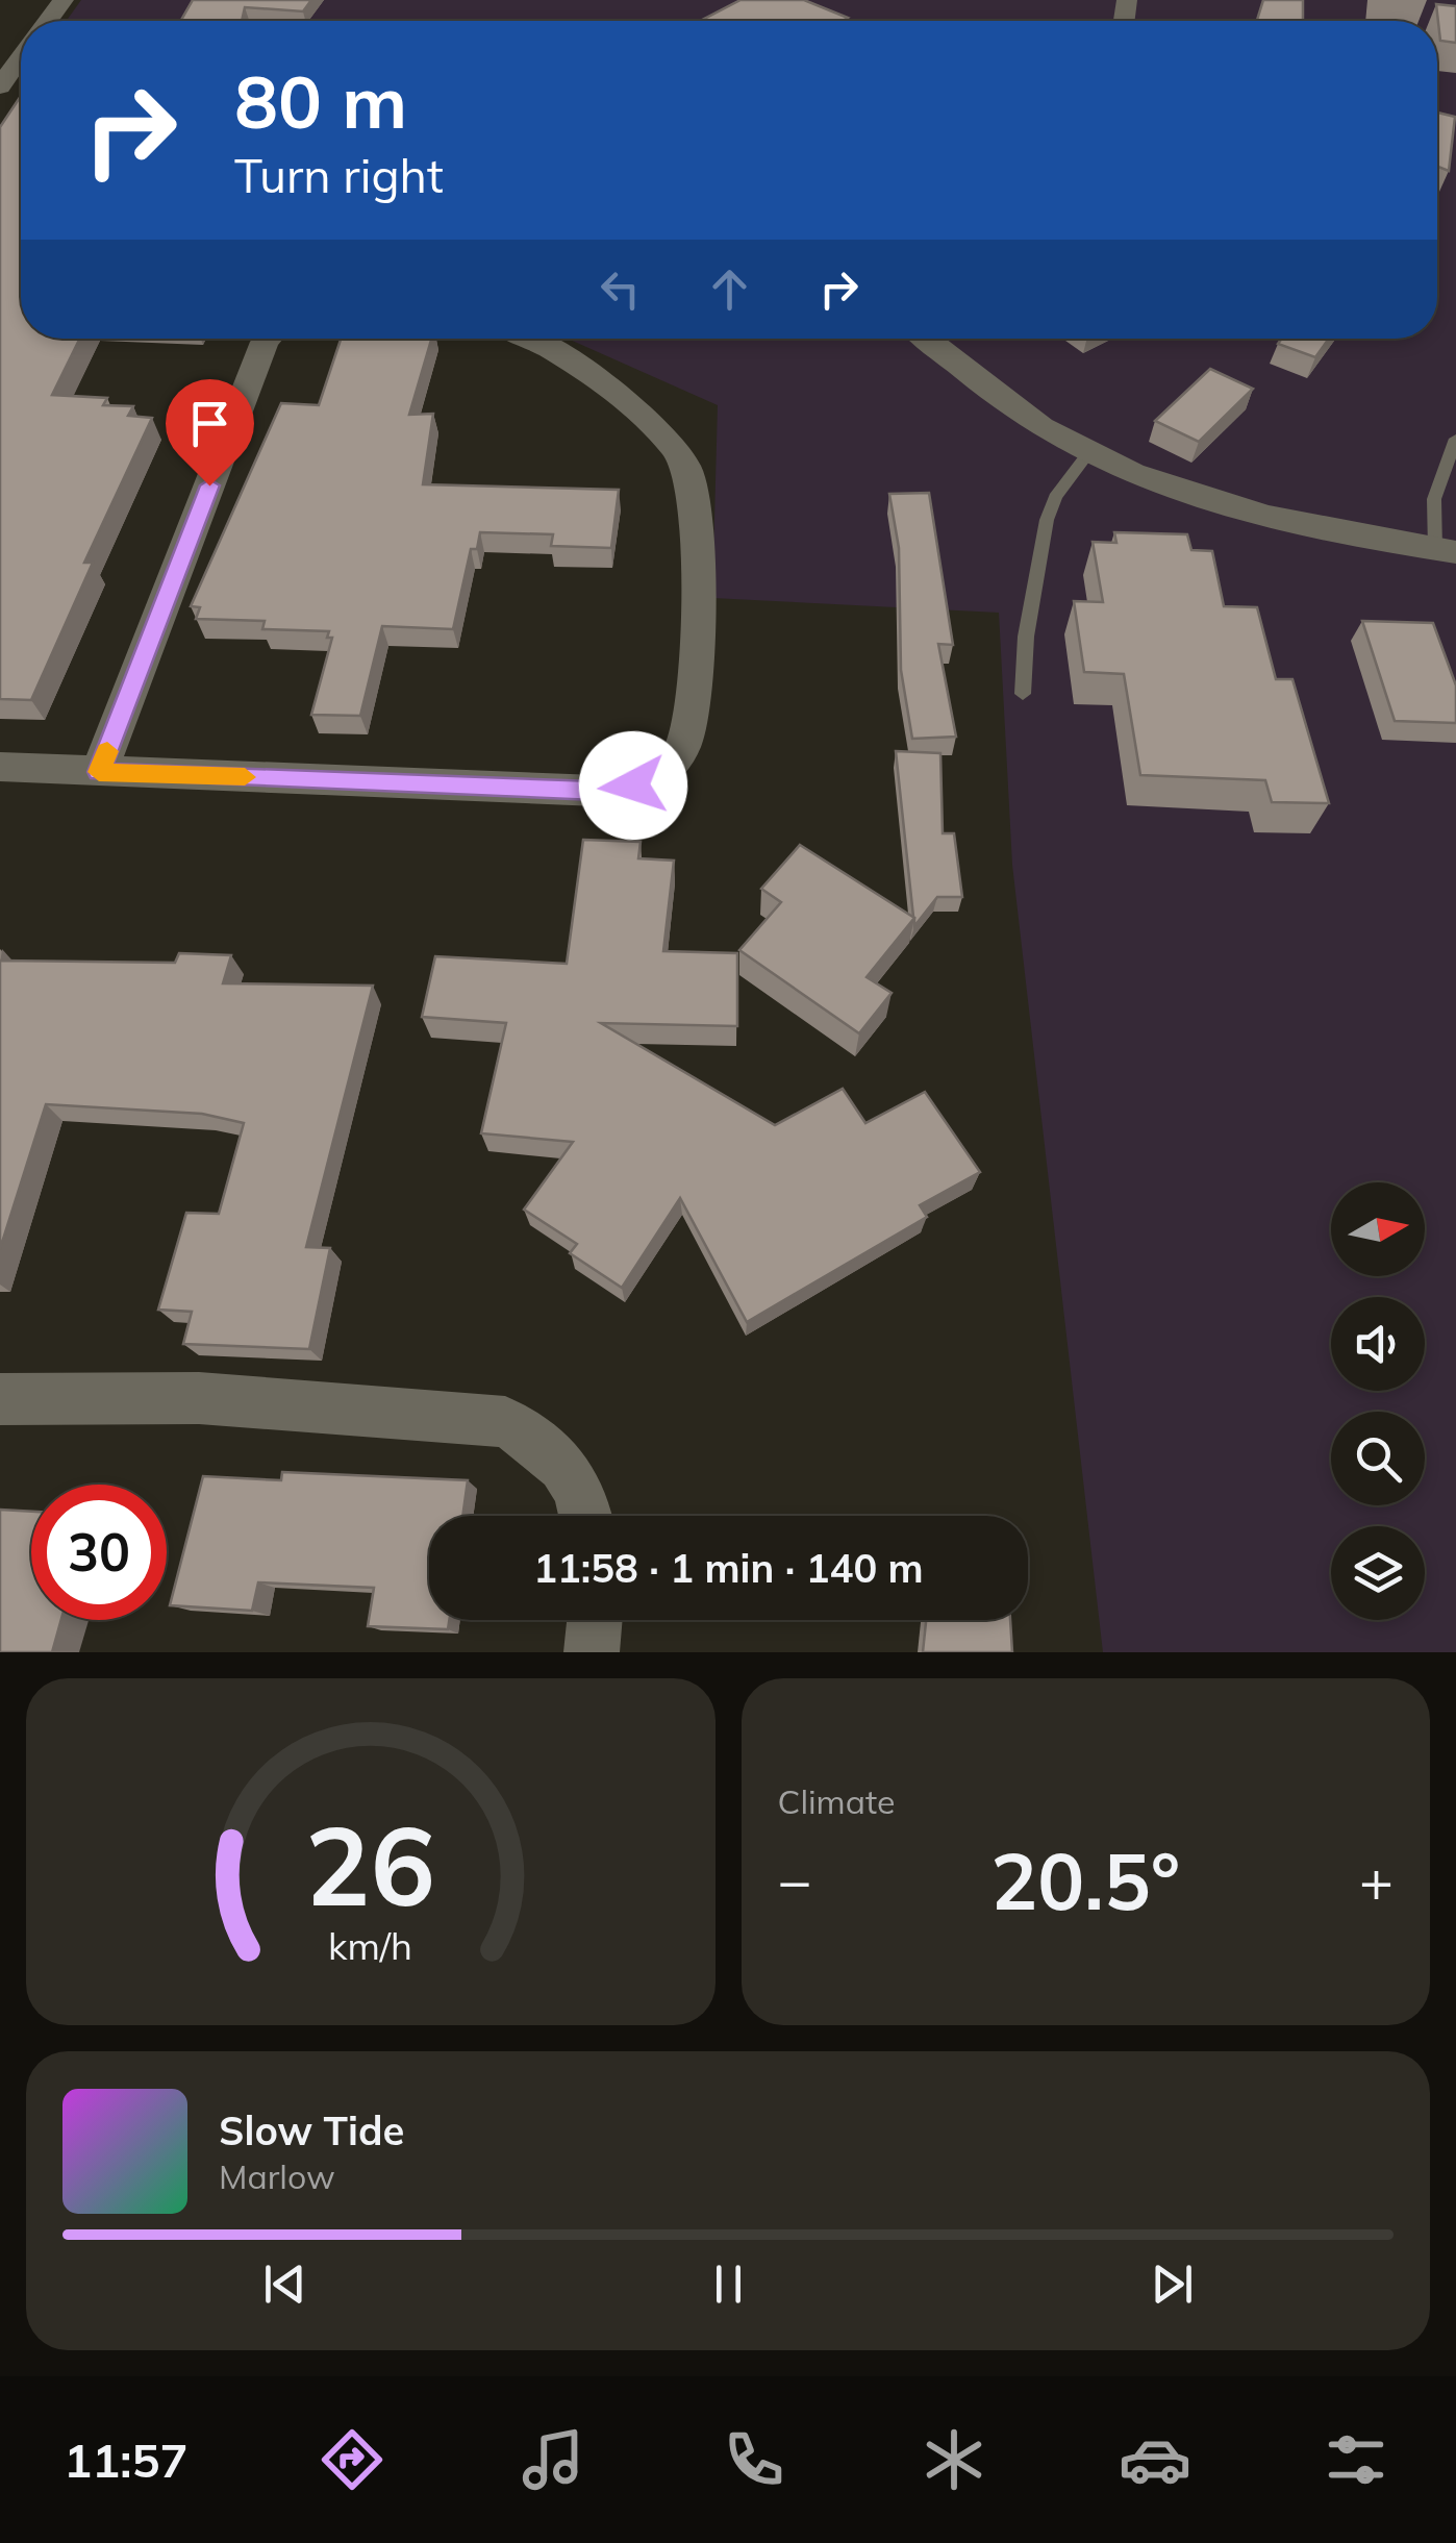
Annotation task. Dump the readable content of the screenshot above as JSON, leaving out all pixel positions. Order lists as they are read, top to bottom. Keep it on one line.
{"north":"right","page":{"turn":["80 m","Turn right"],"limit":"30","trip":"11:58 · 1 min · 140 m","tile":"Climate","heat":["−","20.5°","+"],"song":["Slow Tide","Marlow"],"tabs":"11:57","gauge":["26","km/h"]}}
